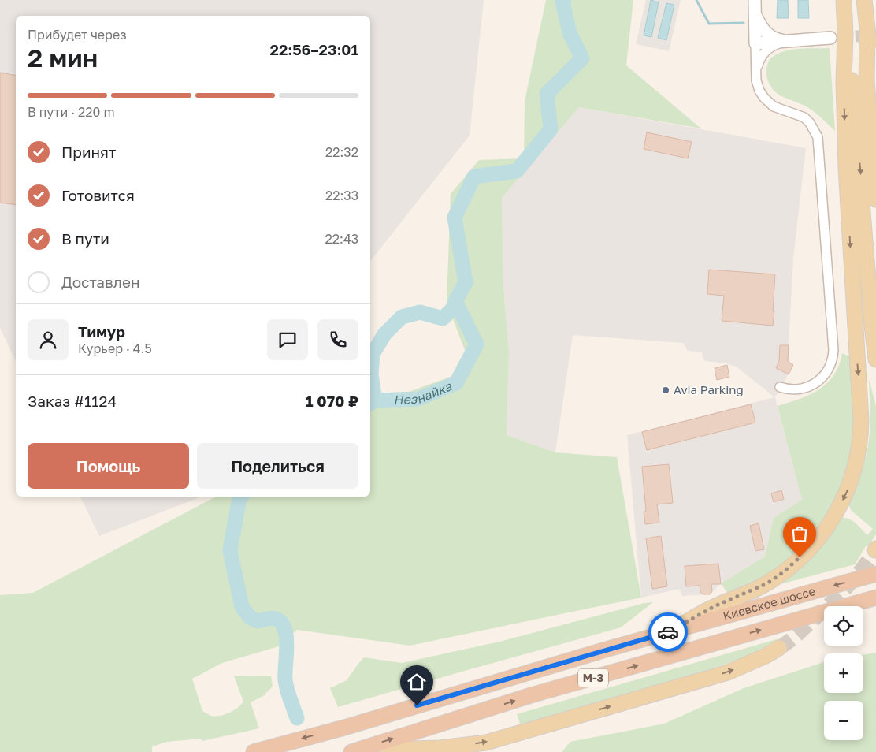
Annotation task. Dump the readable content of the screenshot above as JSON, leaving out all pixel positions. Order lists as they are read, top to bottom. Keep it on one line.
{"streets":{"highway":["Киевское шоссе","М-3"]},"water":["Незнайка"],"places":["Avia Parking"],"page":{"heading":["2 мин","Прибудет через","22:56–23:01"],"panel":["Тимур","Курьер · 4.5","Заказ #1124","1 070 ₽"],"bar":"В пути · 220 m","list":[["Принят","22:32"],["Готовится","22:33"],["В пути","22:43"],"Доставлен"],"buttons":["Помощь","Поделиться"],"map_buttons":["+","−"]}}
